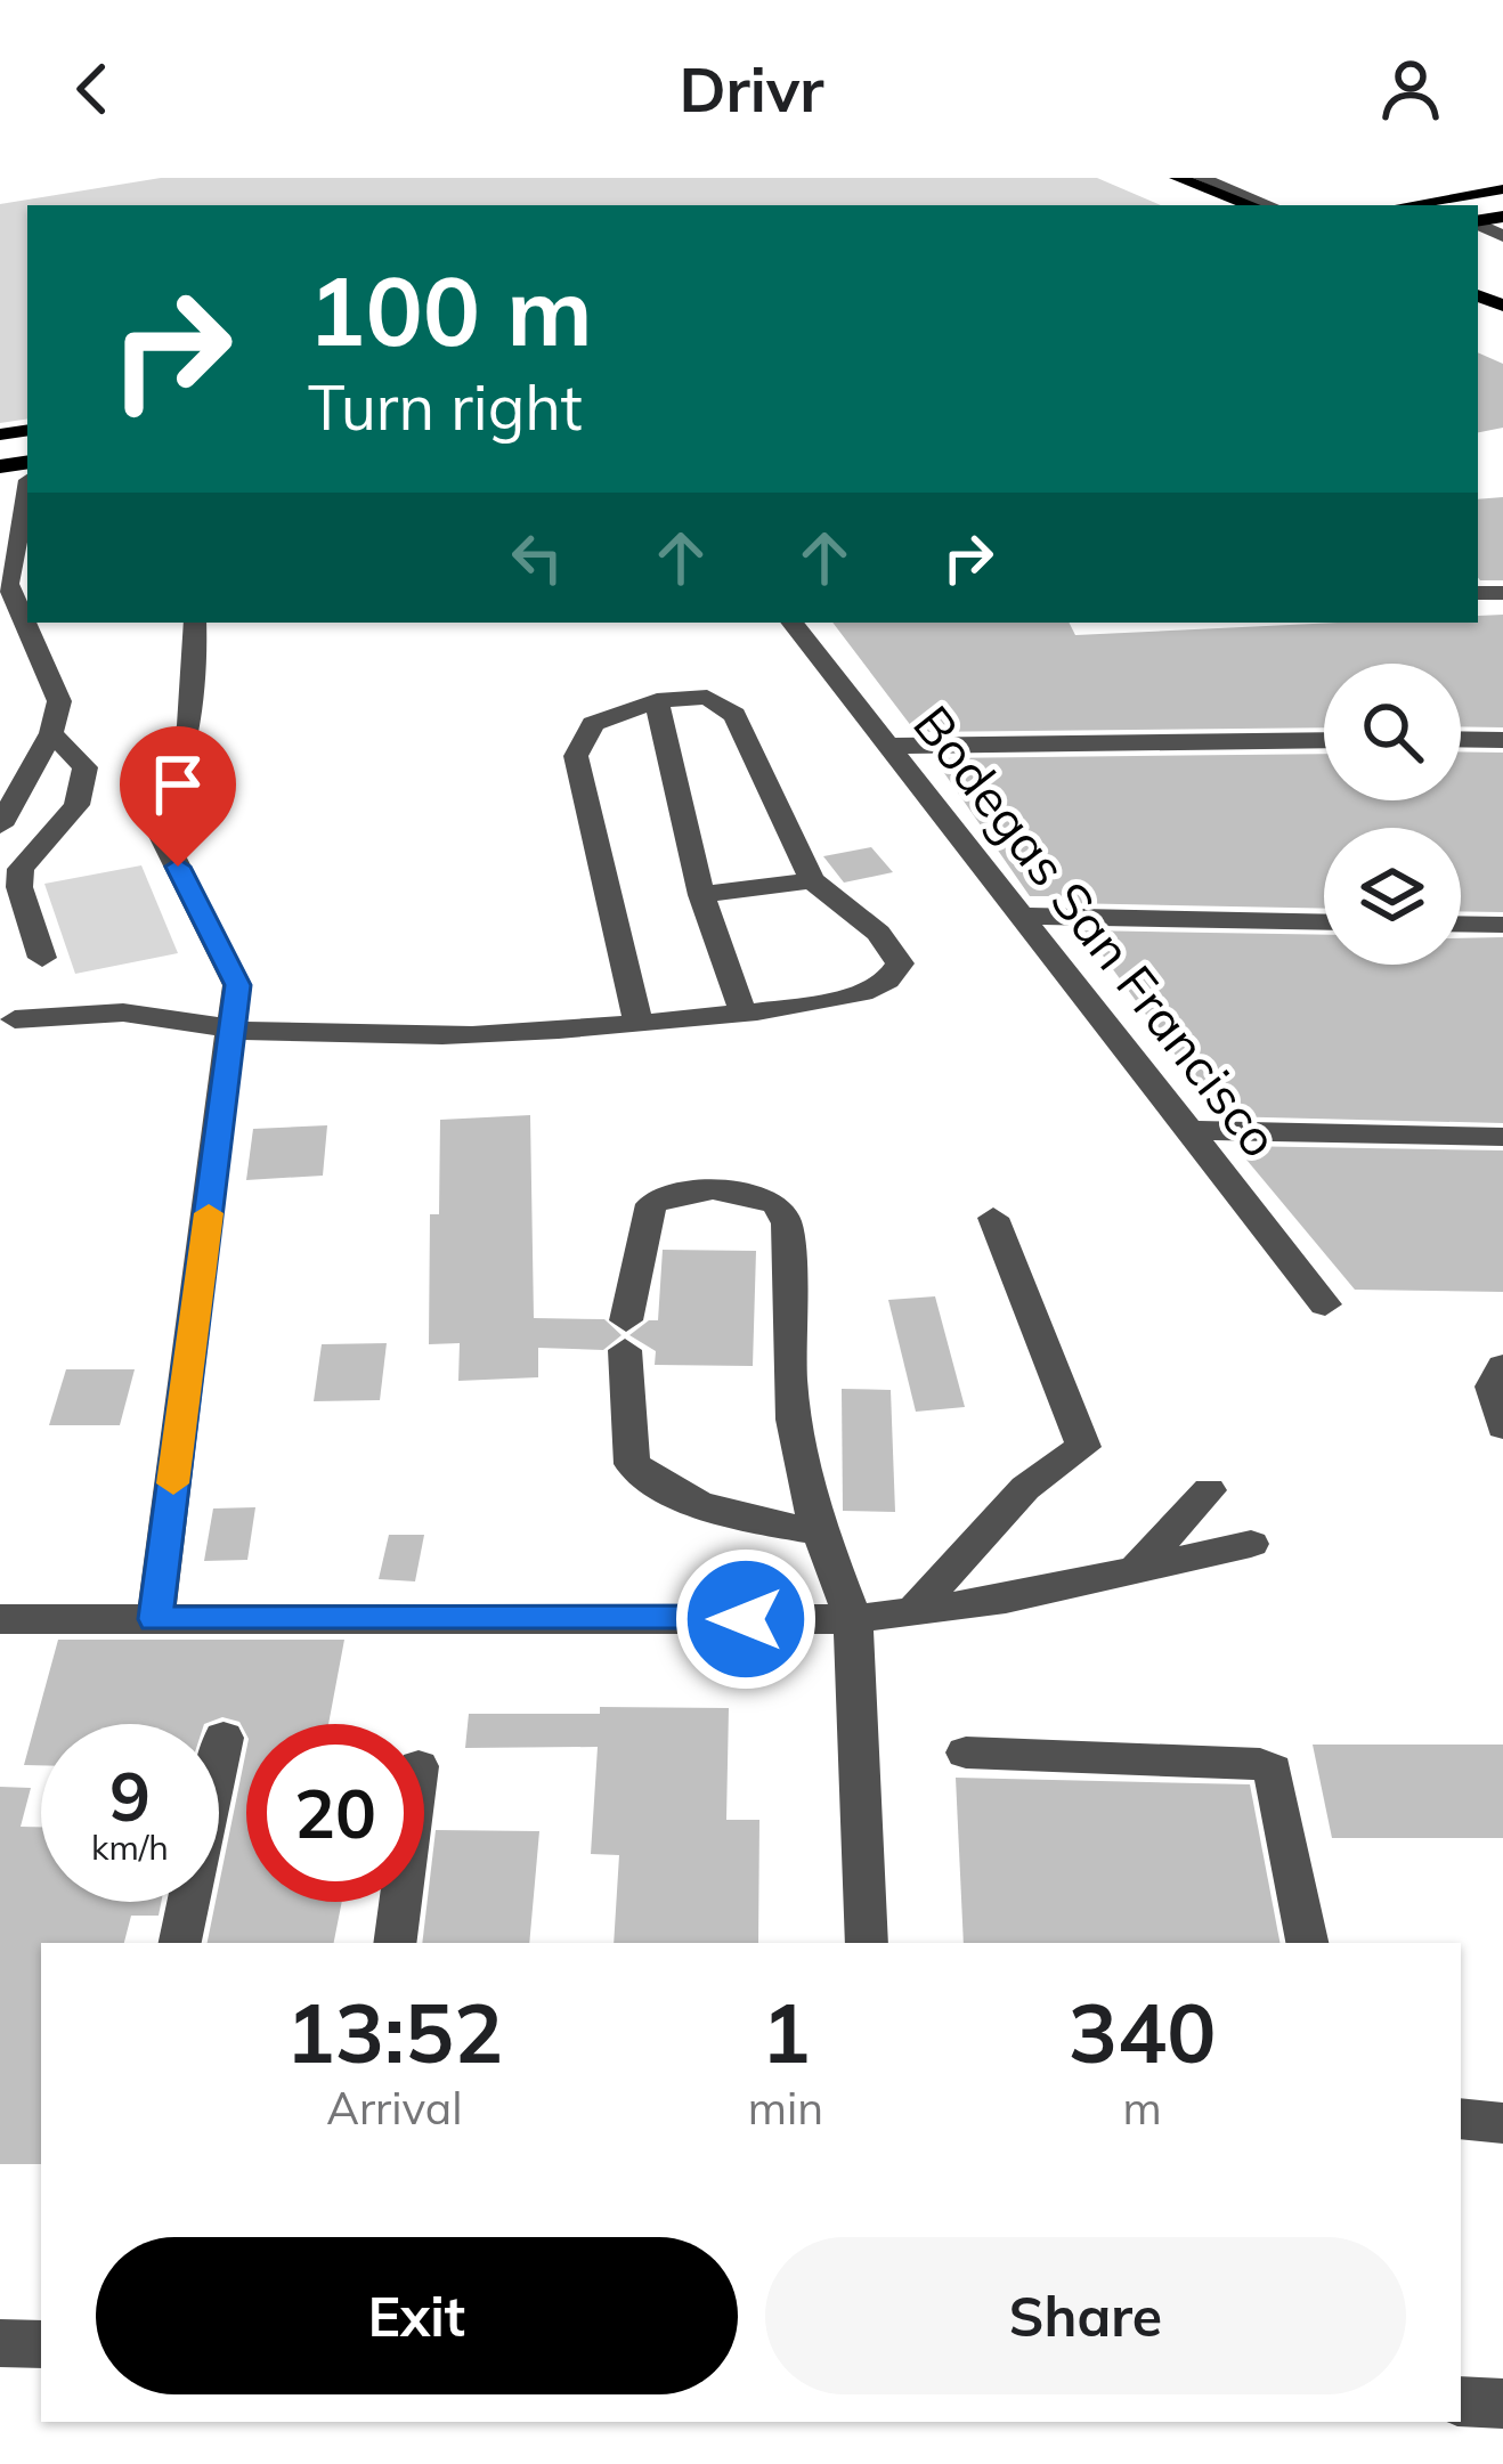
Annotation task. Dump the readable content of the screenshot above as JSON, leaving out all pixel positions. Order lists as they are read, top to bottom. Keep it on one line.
{"streets":{"street":["Bodegas San Francisco"]},"page":{"header":"Drivr","turn":["100 m","Turn right"],"speed":"9 km/h","limit":"20","eta":["13:52","Arrival","1","min","340","m"],"buttons":["Exit","Share"]}}
